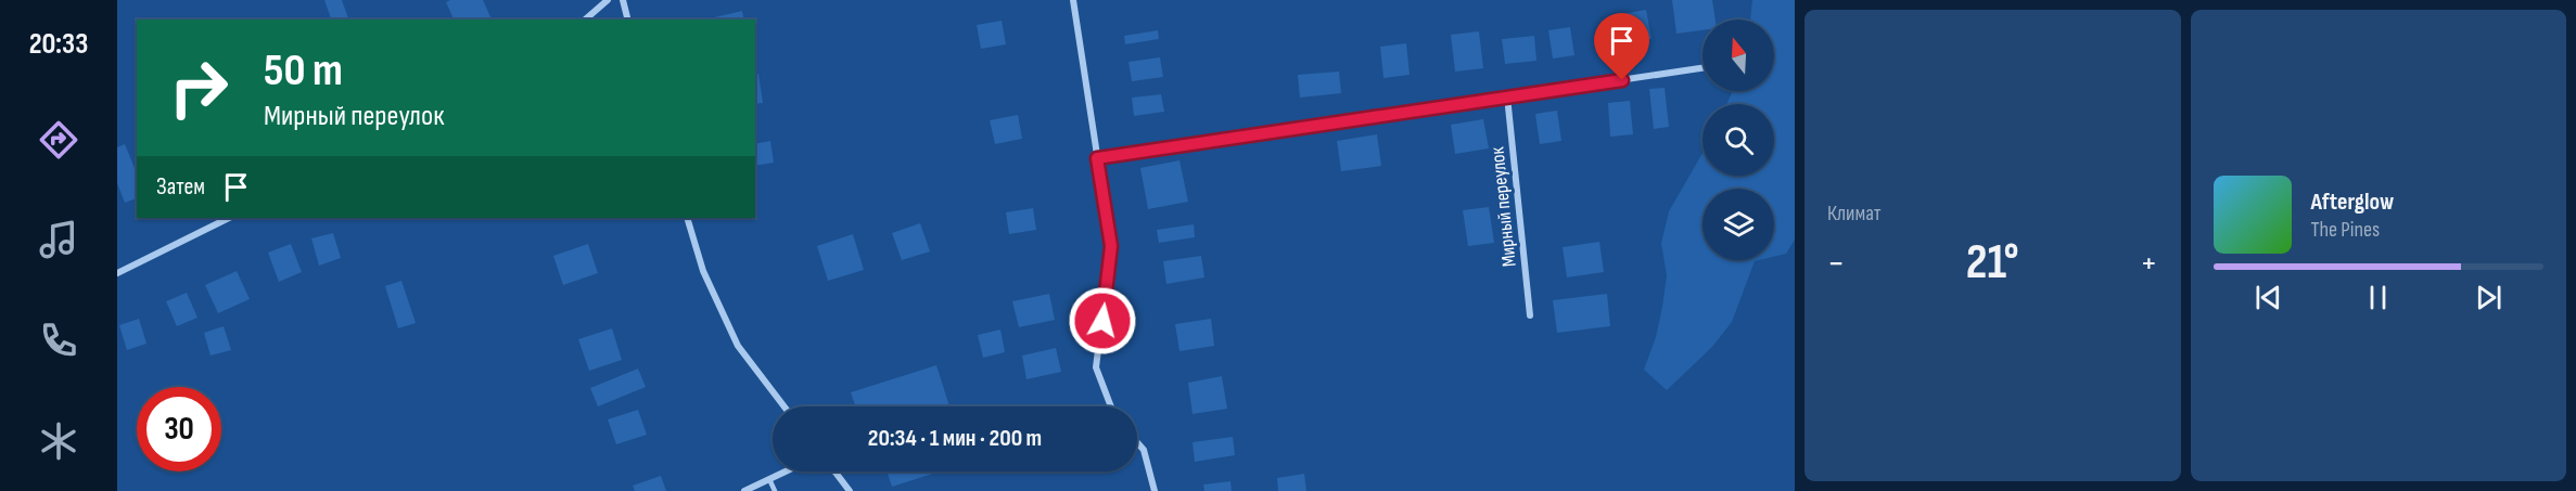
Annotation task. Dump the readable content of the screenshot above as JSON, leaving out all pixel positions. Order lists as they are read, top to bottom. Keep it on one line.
{"streets":{"street":["Мирный переулок"]},"north":"top","page":{"tabs":"20:33","tile":"Климат","turn":["50 m","Мирный переулок"],"then":"Затем","song":["Afterglow","The Pines"],"heat":["−","21°","+"],"limit":"30","trip":"20:34 · 1 мин · 200 m"}}
